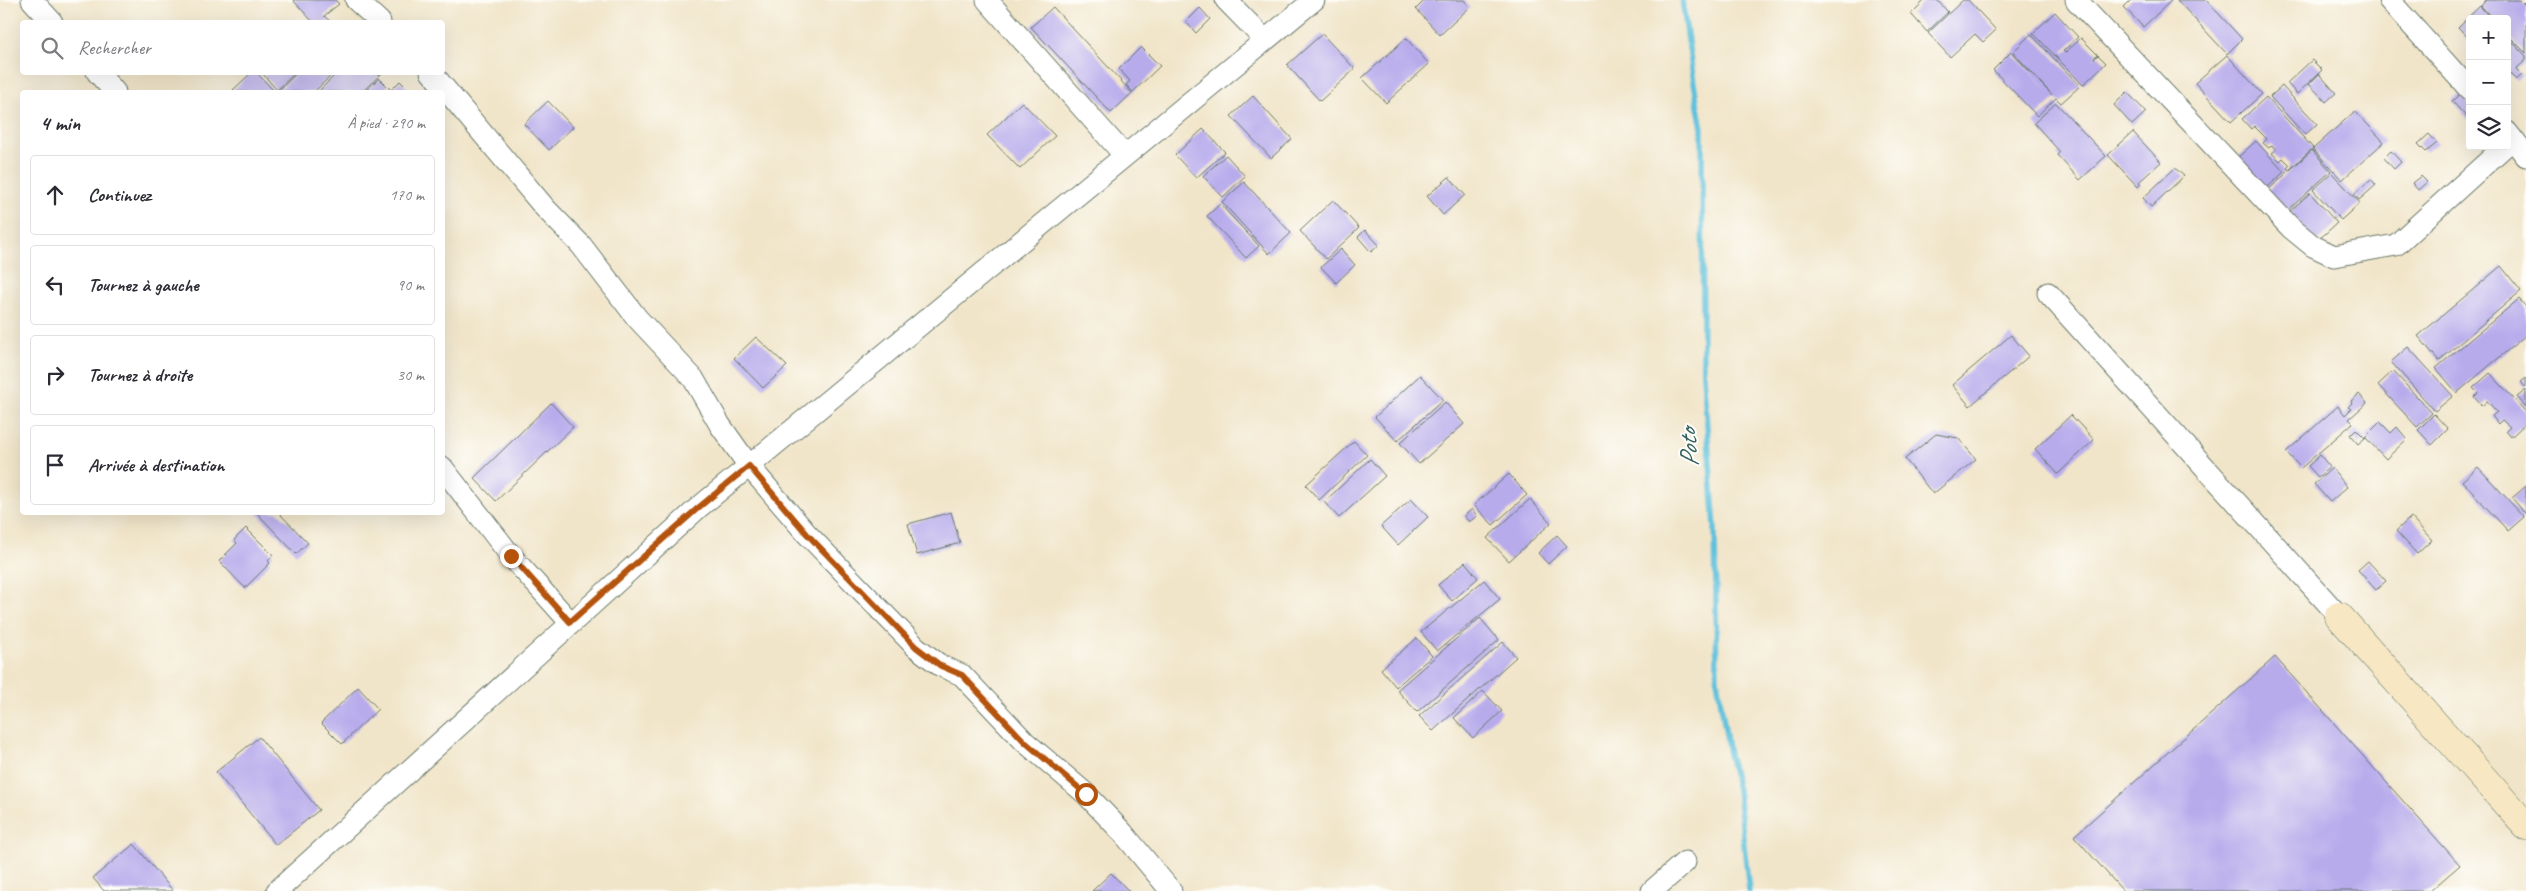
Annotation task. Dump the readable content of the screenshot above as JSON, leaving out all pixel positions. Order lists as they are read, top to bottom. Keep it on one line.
{"water":["Poto"],"page":{"map_buttons":["+","−"],"search":"Rechercher","heading":["4 min","À pied · 290 m"],"list":[["Continuez","170 m"],["Tournez à gauche","90 m"],["Tournez à droite","30 m"],"Arrivée à destination"]}}
